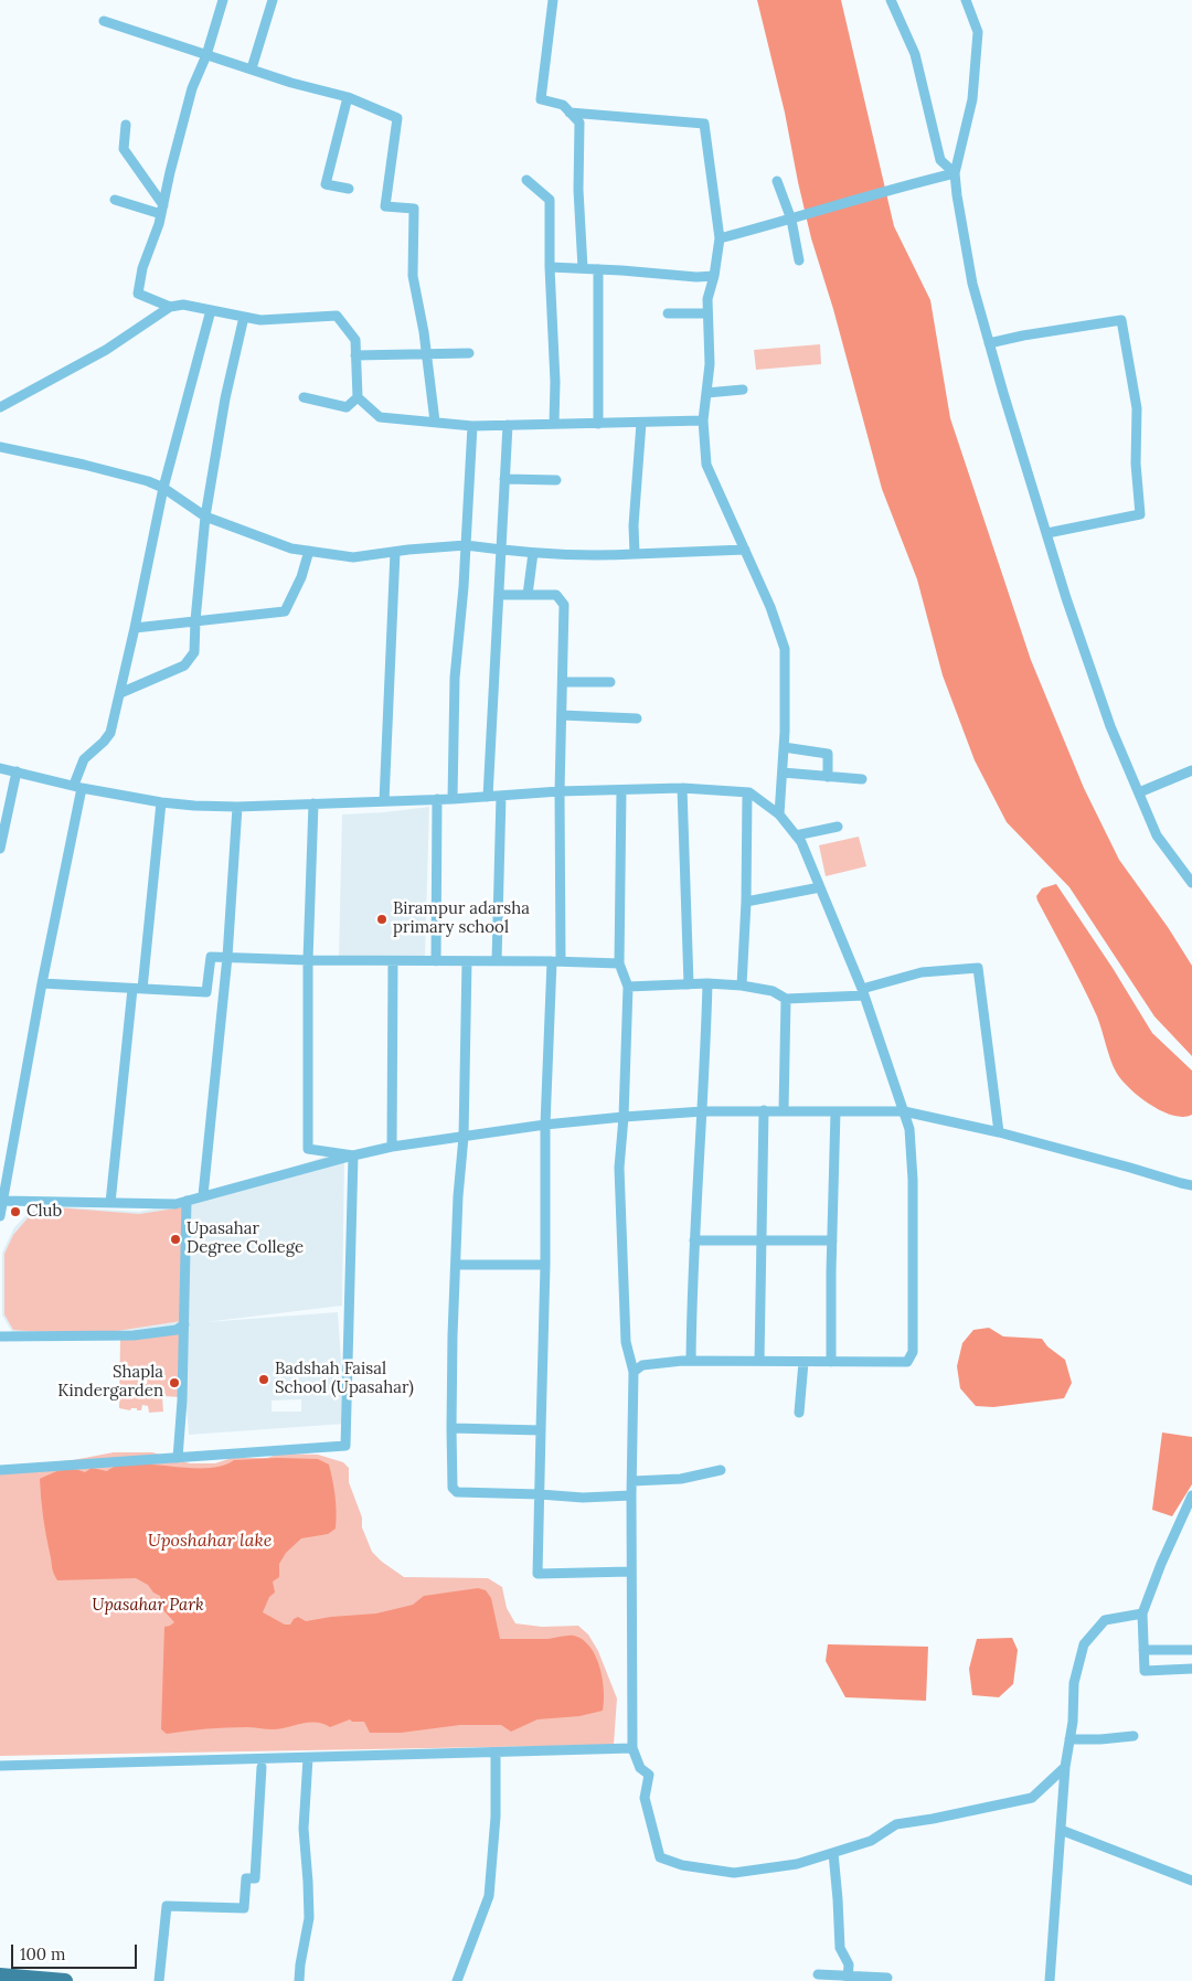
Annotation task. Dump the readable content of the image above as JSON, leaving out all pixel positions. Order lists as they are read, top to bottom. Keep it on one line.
{"water":["Uposhahar lake"],"parks":["Upasahar Park"],"places":["Birampur adarsha primary school","Club","Upasahar Degree College","Badshah Faisal School (Upasahar)","Shapla Kindergarden"],"scale_bar":"100 m"}
